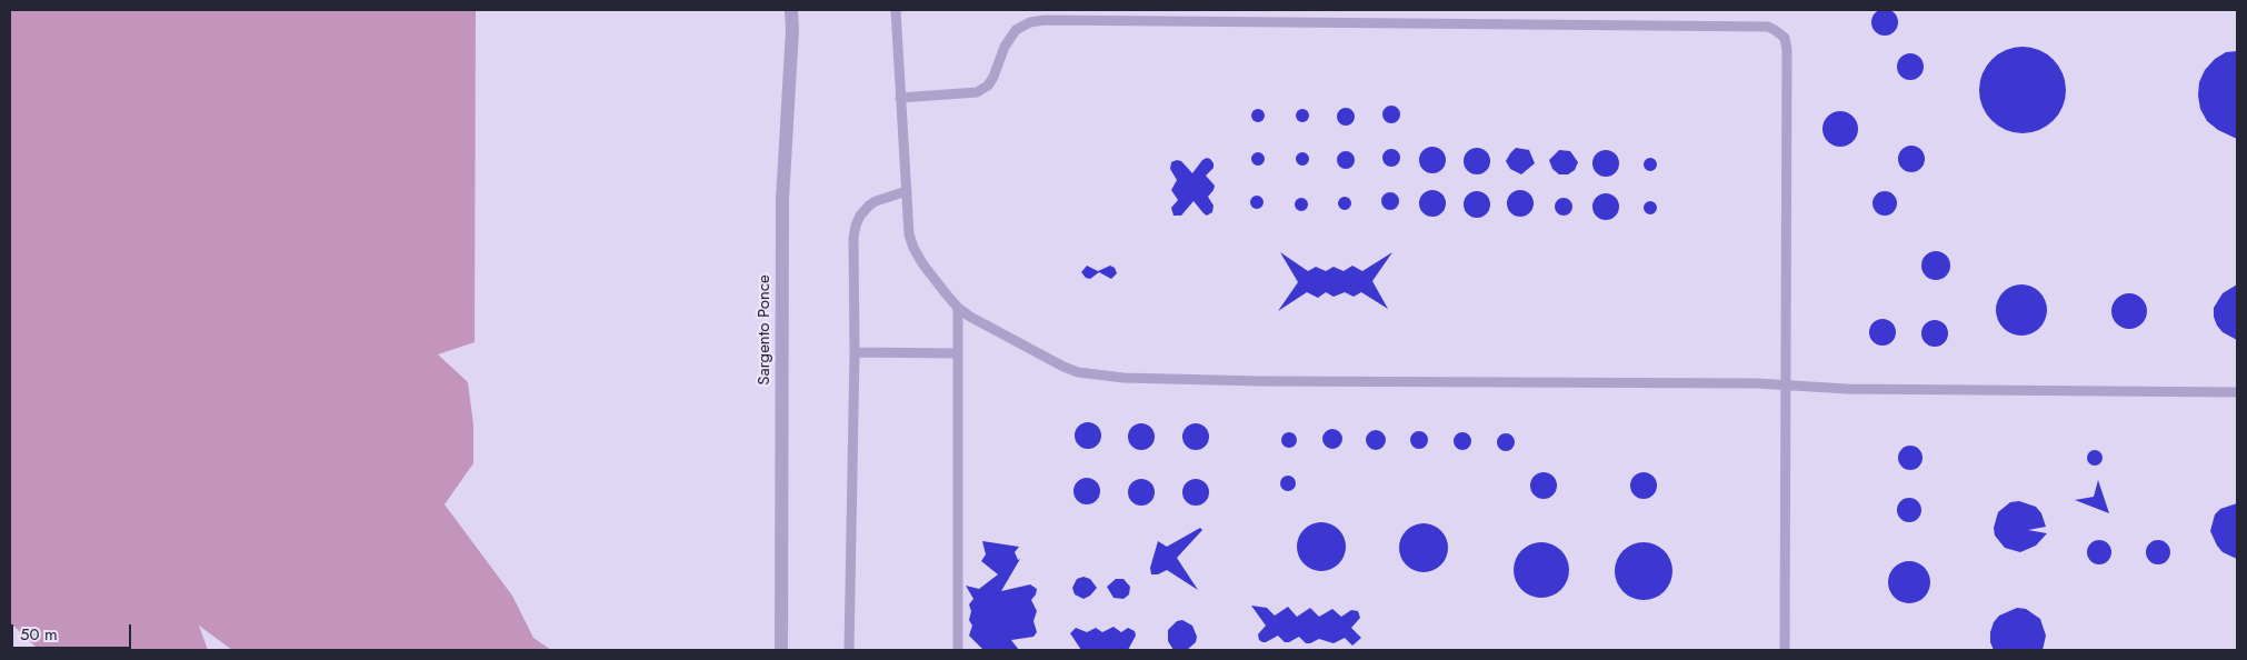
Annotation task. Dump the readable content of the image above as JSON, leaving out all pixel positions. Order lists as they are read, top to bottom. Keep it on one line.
{"streets":{"street":["Sargento Ponce"]},"scale_bar":"50 m"}
